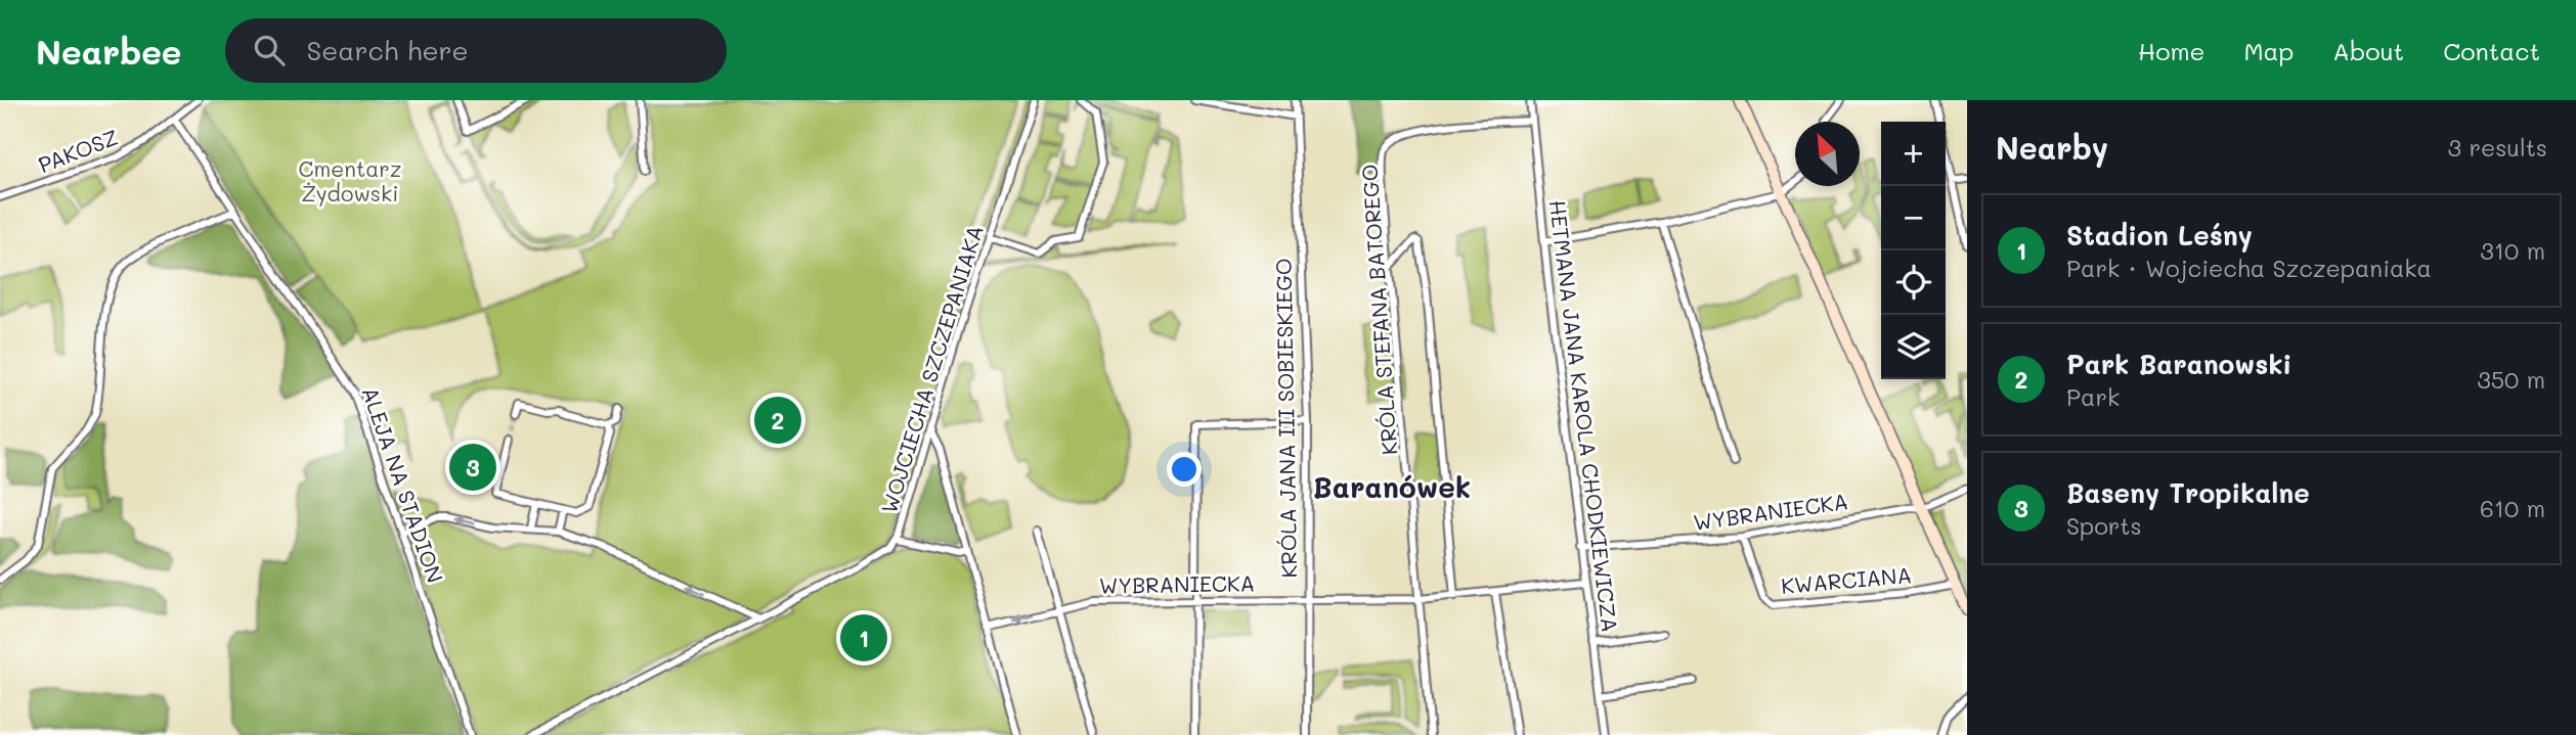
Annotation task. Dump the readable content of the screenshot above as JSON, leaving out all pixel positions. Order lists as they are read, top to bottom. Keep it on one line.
{"streets":{"street":["PAKOSZ","KRÓLA STEFANA BATOREGO","WOJCIECHA SZCZEPANIAKA","HETMANA JANA KAROLA CHODKIEWICZA","KRÓLA JANA III SOBIESKIEGO","ALEJA NA STADION","WYBRANIECKA","KWARCIANA"]},"crossings":[["PAKOSZ","ALEJA NA STADION"],["KRÓLA STEFANA BATOREGO","HETMANA JANA KAROLA CHODKIEWICZA"],["KRÓLA STEFANA BATOREGO","WYBRANIECKA"],["HETMANA JANA KAROLA CHODKIEWICZA","WYBRANIECKA"],["KRÓLA JANA III SOBIESKIEGO","WYBRANIECKA"],["WYBRANIECKA","KWARCIANA"]],"districts":["Baranówek"],"parks":["Cmentarz Żydowski"],"north":"top left","page":{"header":"Nearbee","search":"Search here","nav":["Home","Map","About","Contact"],"heading":["Nearby","3 results"],"map_buttons":["+","−"],"list":[{"mark":"1","name":"Stadion Leśny","note":"Park · Wojciecha Szczepaniaka","value":"310 m"},{"mark":"2","name":"Park Baranowski","note":"Park","value":"350 m"},{"mark":"3","name":"Baseny Tropikalne","note":"Sports","value":"610 m"}],"pins":["2","3","1"]}}
